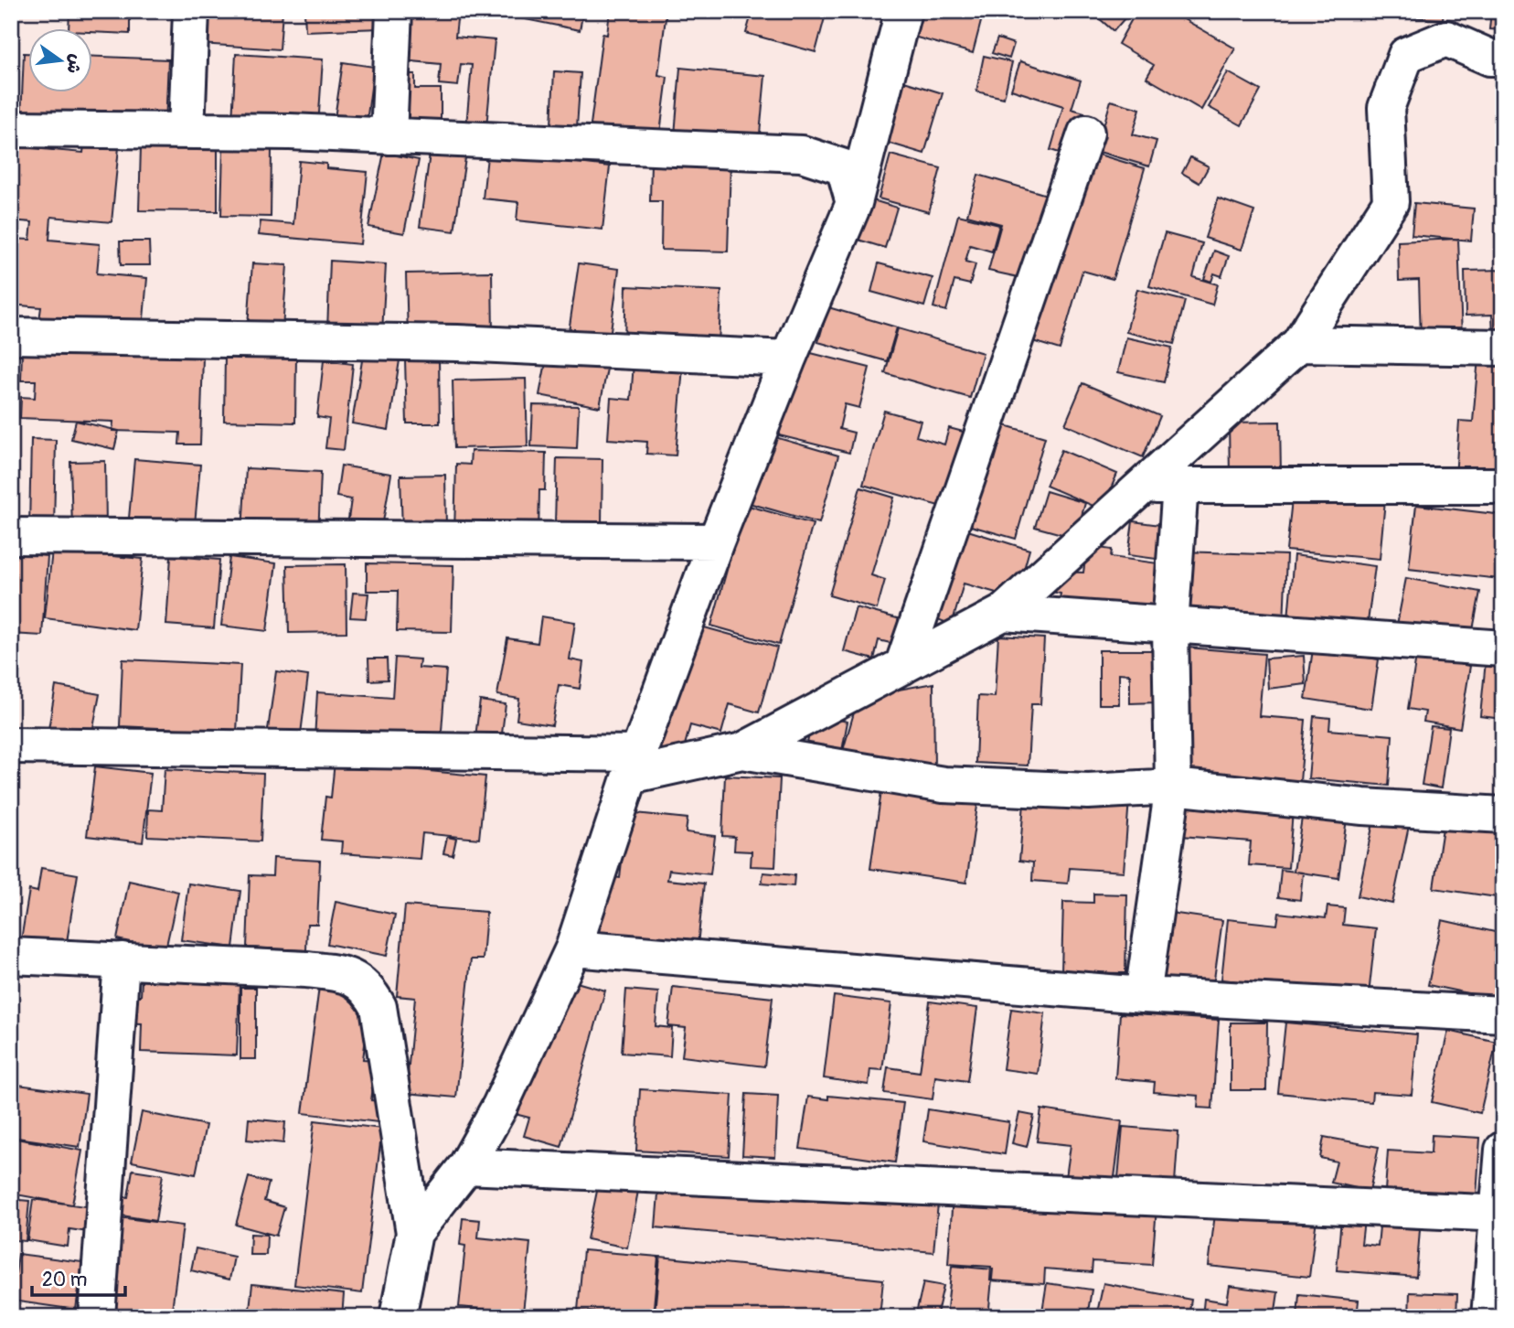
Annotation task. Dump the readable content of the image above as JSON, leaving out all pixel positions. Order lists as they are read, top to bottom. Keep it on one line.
{"scale_bar":"20 m","north":"right"}
